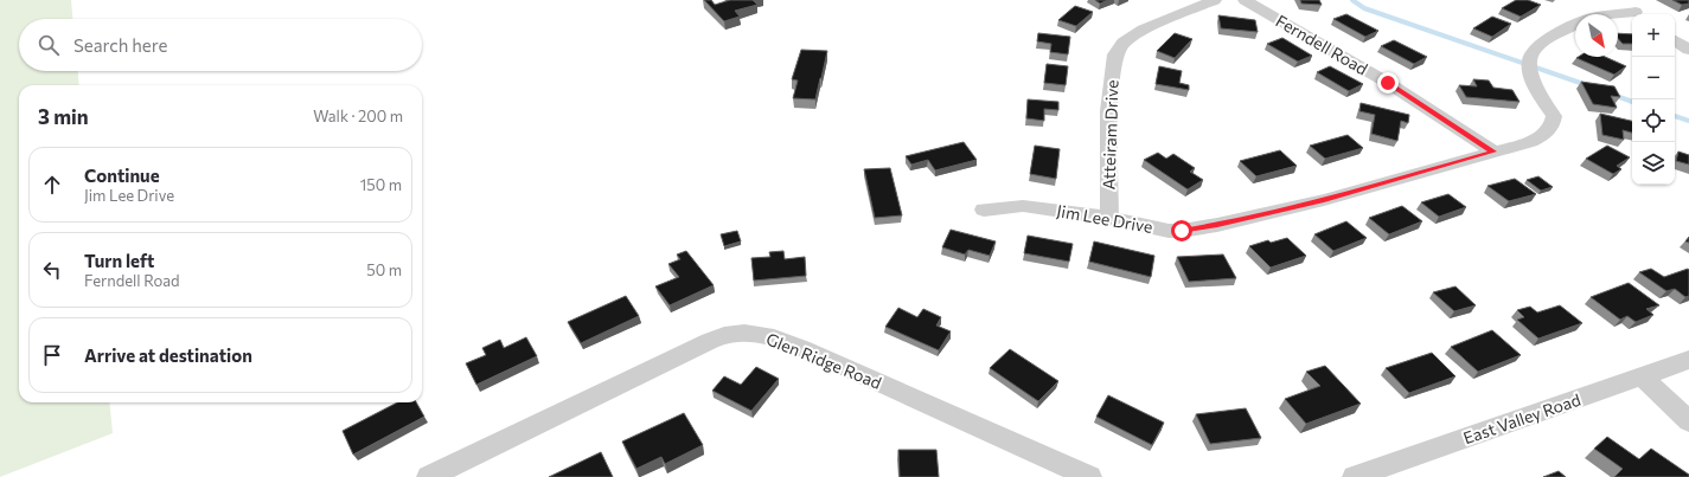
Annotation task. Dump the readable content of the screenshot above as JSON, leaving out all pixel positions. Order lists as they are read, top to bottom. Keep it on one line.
{"streets":{"street":["Ferndell Road","Atteiram Drive","Jim Lee Drive","Glen Ridge Road","East Valley Road"]},"crossings":[["Ferndell Road","Jim Lee Drive"],["Atteiram Drive","Jim Lee Drive"]],"north":"bottom right","page":{"map_buttons":["+","−"],"search":"Search here","heading":["3 min","Walk · 200 m"],"list":[["Continue","Jim Lee Drive","150 m"],["Turn left","Ferndell Road","50 m"],"Arrive at destination"]}}
